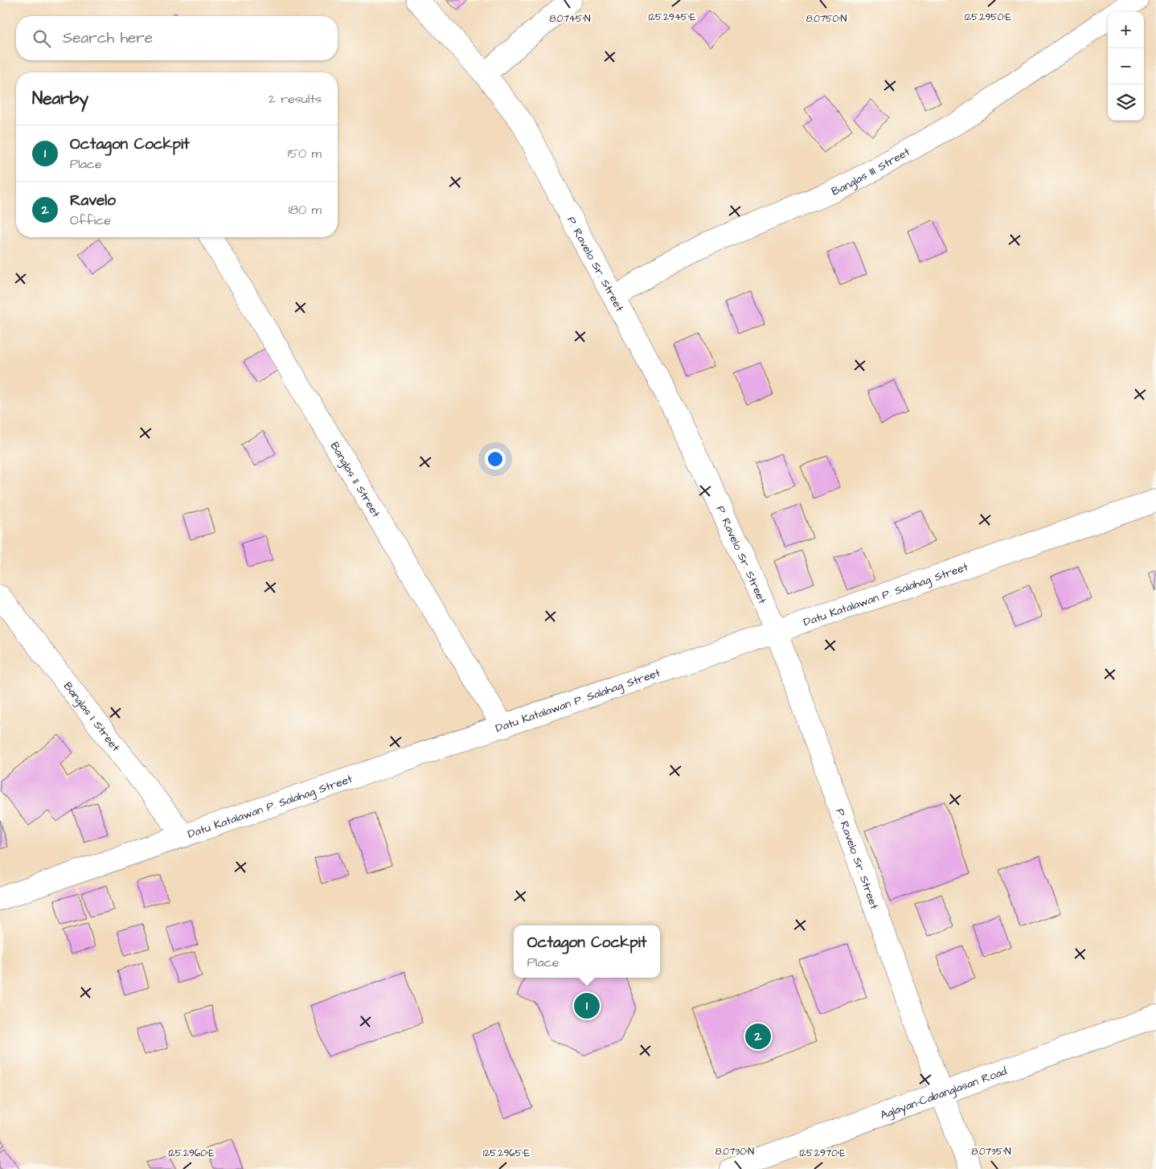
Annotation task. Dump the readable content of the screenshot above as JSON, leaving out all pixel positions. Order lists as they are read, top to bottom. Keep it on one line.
{"streets":{"street":["Banglas III Street","P. Ravelo Sr. Street","Banglas II Street","Datu Katalawan P. Salahag Street","Banglas I Street","Aglayan-Cabanglasan Road"]},"crossings":[["Banglas III Street","P. Ravelo Sr. Street"],["P. Ravelo Sr. Street","Datu Katalawan P. Salahag Street"],["P. Ravelo Sr. Street","Aglayan-Cabanglasan Road"],["Banglas II Street","Datu Katalawan P. Salahag Street"],["Datu Katalawan P. Salahag Street","Banglas I Street"]],"page":{"map_buttons":["+","−"],"search":"Search here","heading":["Nearby","2 results"],"list":[{"mark":"1","name":"Octagon Cockpit","note":"Place","value":"150 m"},{"mark":"2","name":"Ravelo","note":"Office","value":"180 m"}],"popup":["Octagon Cockpit","Place"],"pins":["1","2"]},"coordinates":["125.2945°E","125.2950°E","8.0745°N","8.0750°N","8.0730°N","8.0735°N","125.2960°E","125.2965°E","125.2970°E"]}
